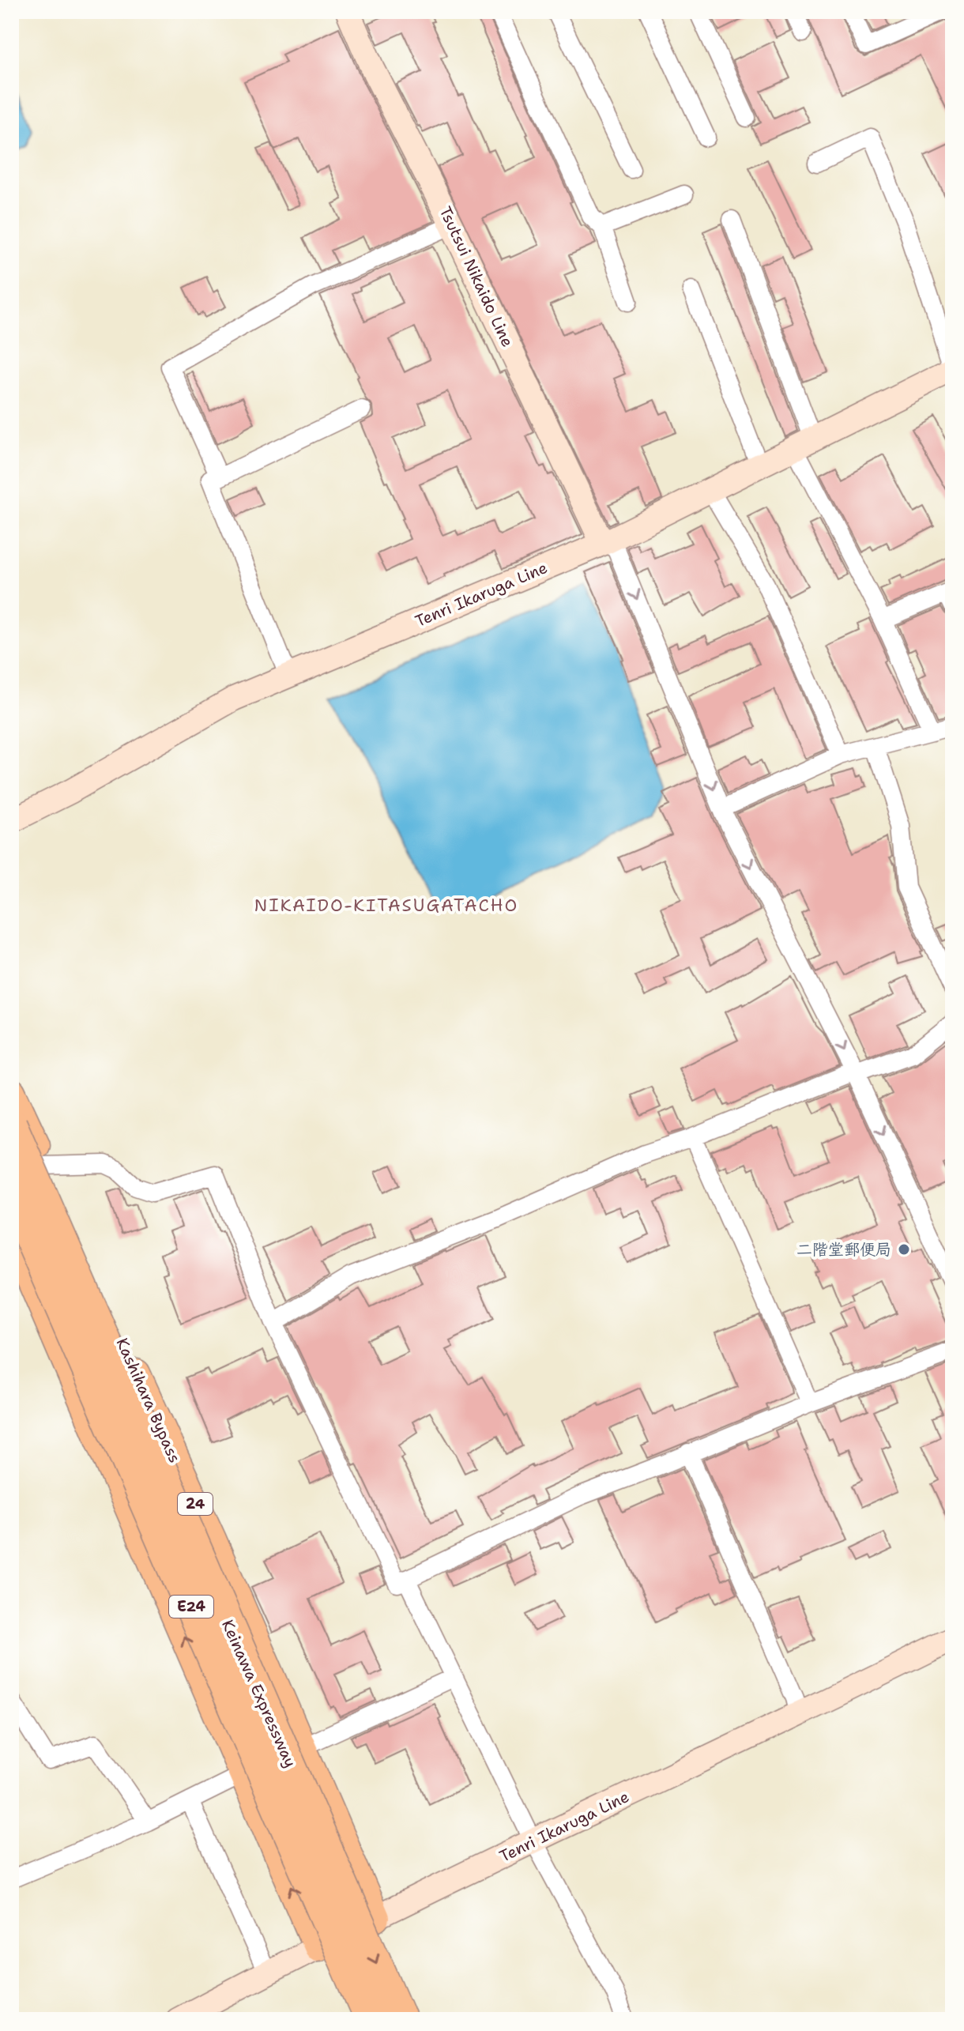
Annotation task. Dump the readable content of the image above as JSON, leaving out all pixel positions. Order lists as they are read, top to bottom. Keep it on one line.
{"streets":{"highway":["Kashihara Bypass","24","E24","Keinawa Expressway"],"main road":["Tsutsui Nikaido Line","Tenri Ikaruga Line"]},"crossings":[["Tsutsui Nikaido Line","Tenri Ikaruga Line"],["Tenri Ikaruga Line","Kashihara Bypass"]],"districts":["NIKAIDO-KITASUGATACHO"],"places":["二階堂郵便局"]}
